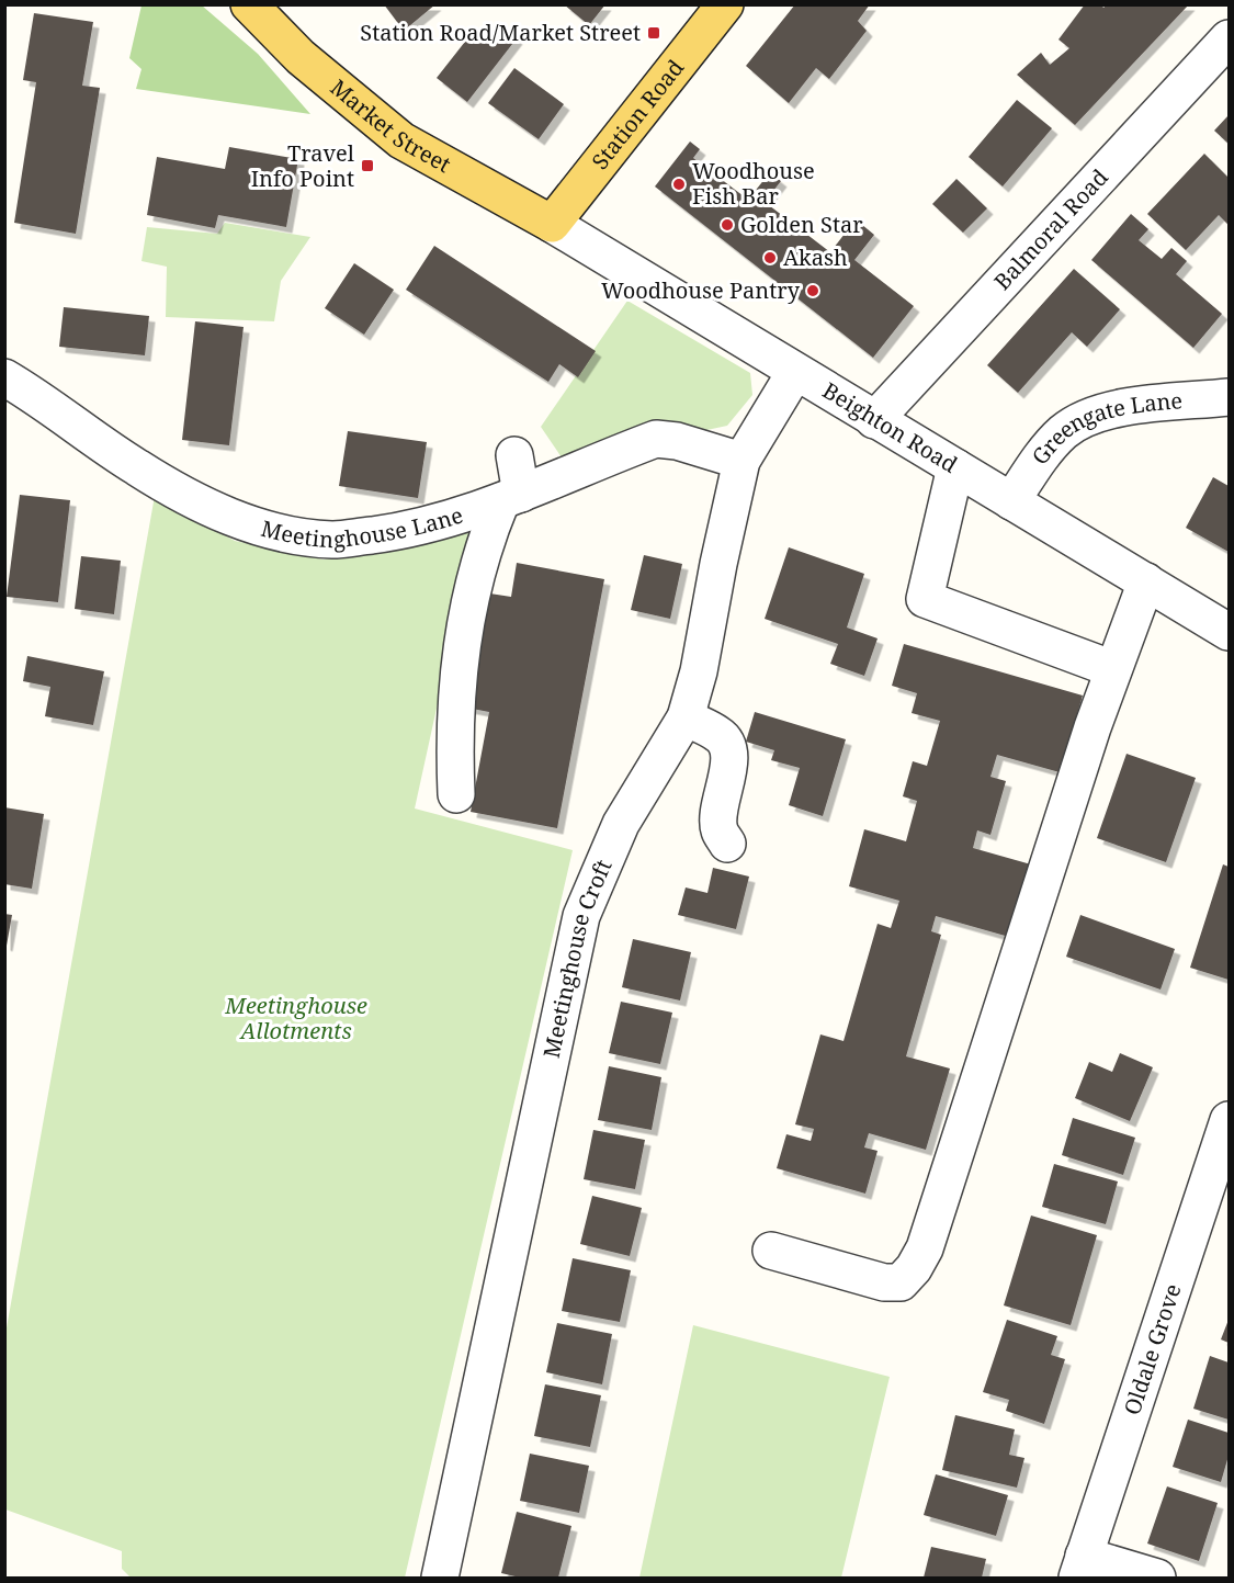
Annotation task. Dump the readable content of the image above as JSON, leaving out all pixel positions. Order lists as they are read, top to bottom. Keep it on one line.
{"streets":{"main road":["Station Road","Market Street"],"street":["Balmoral Road","Beighton Road","Greengate Lane","Meetinghouse Lane","Meetinghouse Croft","Oldale Grove"]},"crossings":[["Station Road","Market Street"],["Station Road","Beighton Road"],["Market Street","Beighton Road"],["Balmoral Road","Beighton Road"],["Beighton Road","Greengate Lane"],["Beighton Road","Meetinghouse Croft"],["Meetinghouse Lane","Meetinghouse Croft"]],"parks":["Meetinghouse Allotments"],"places":{"transit":["Station Road/Market Street","Travel Info Point"],"other":["Woodhouse Fish Bar","Golden Star","Akash","Woodhouse Pantry"]}}
